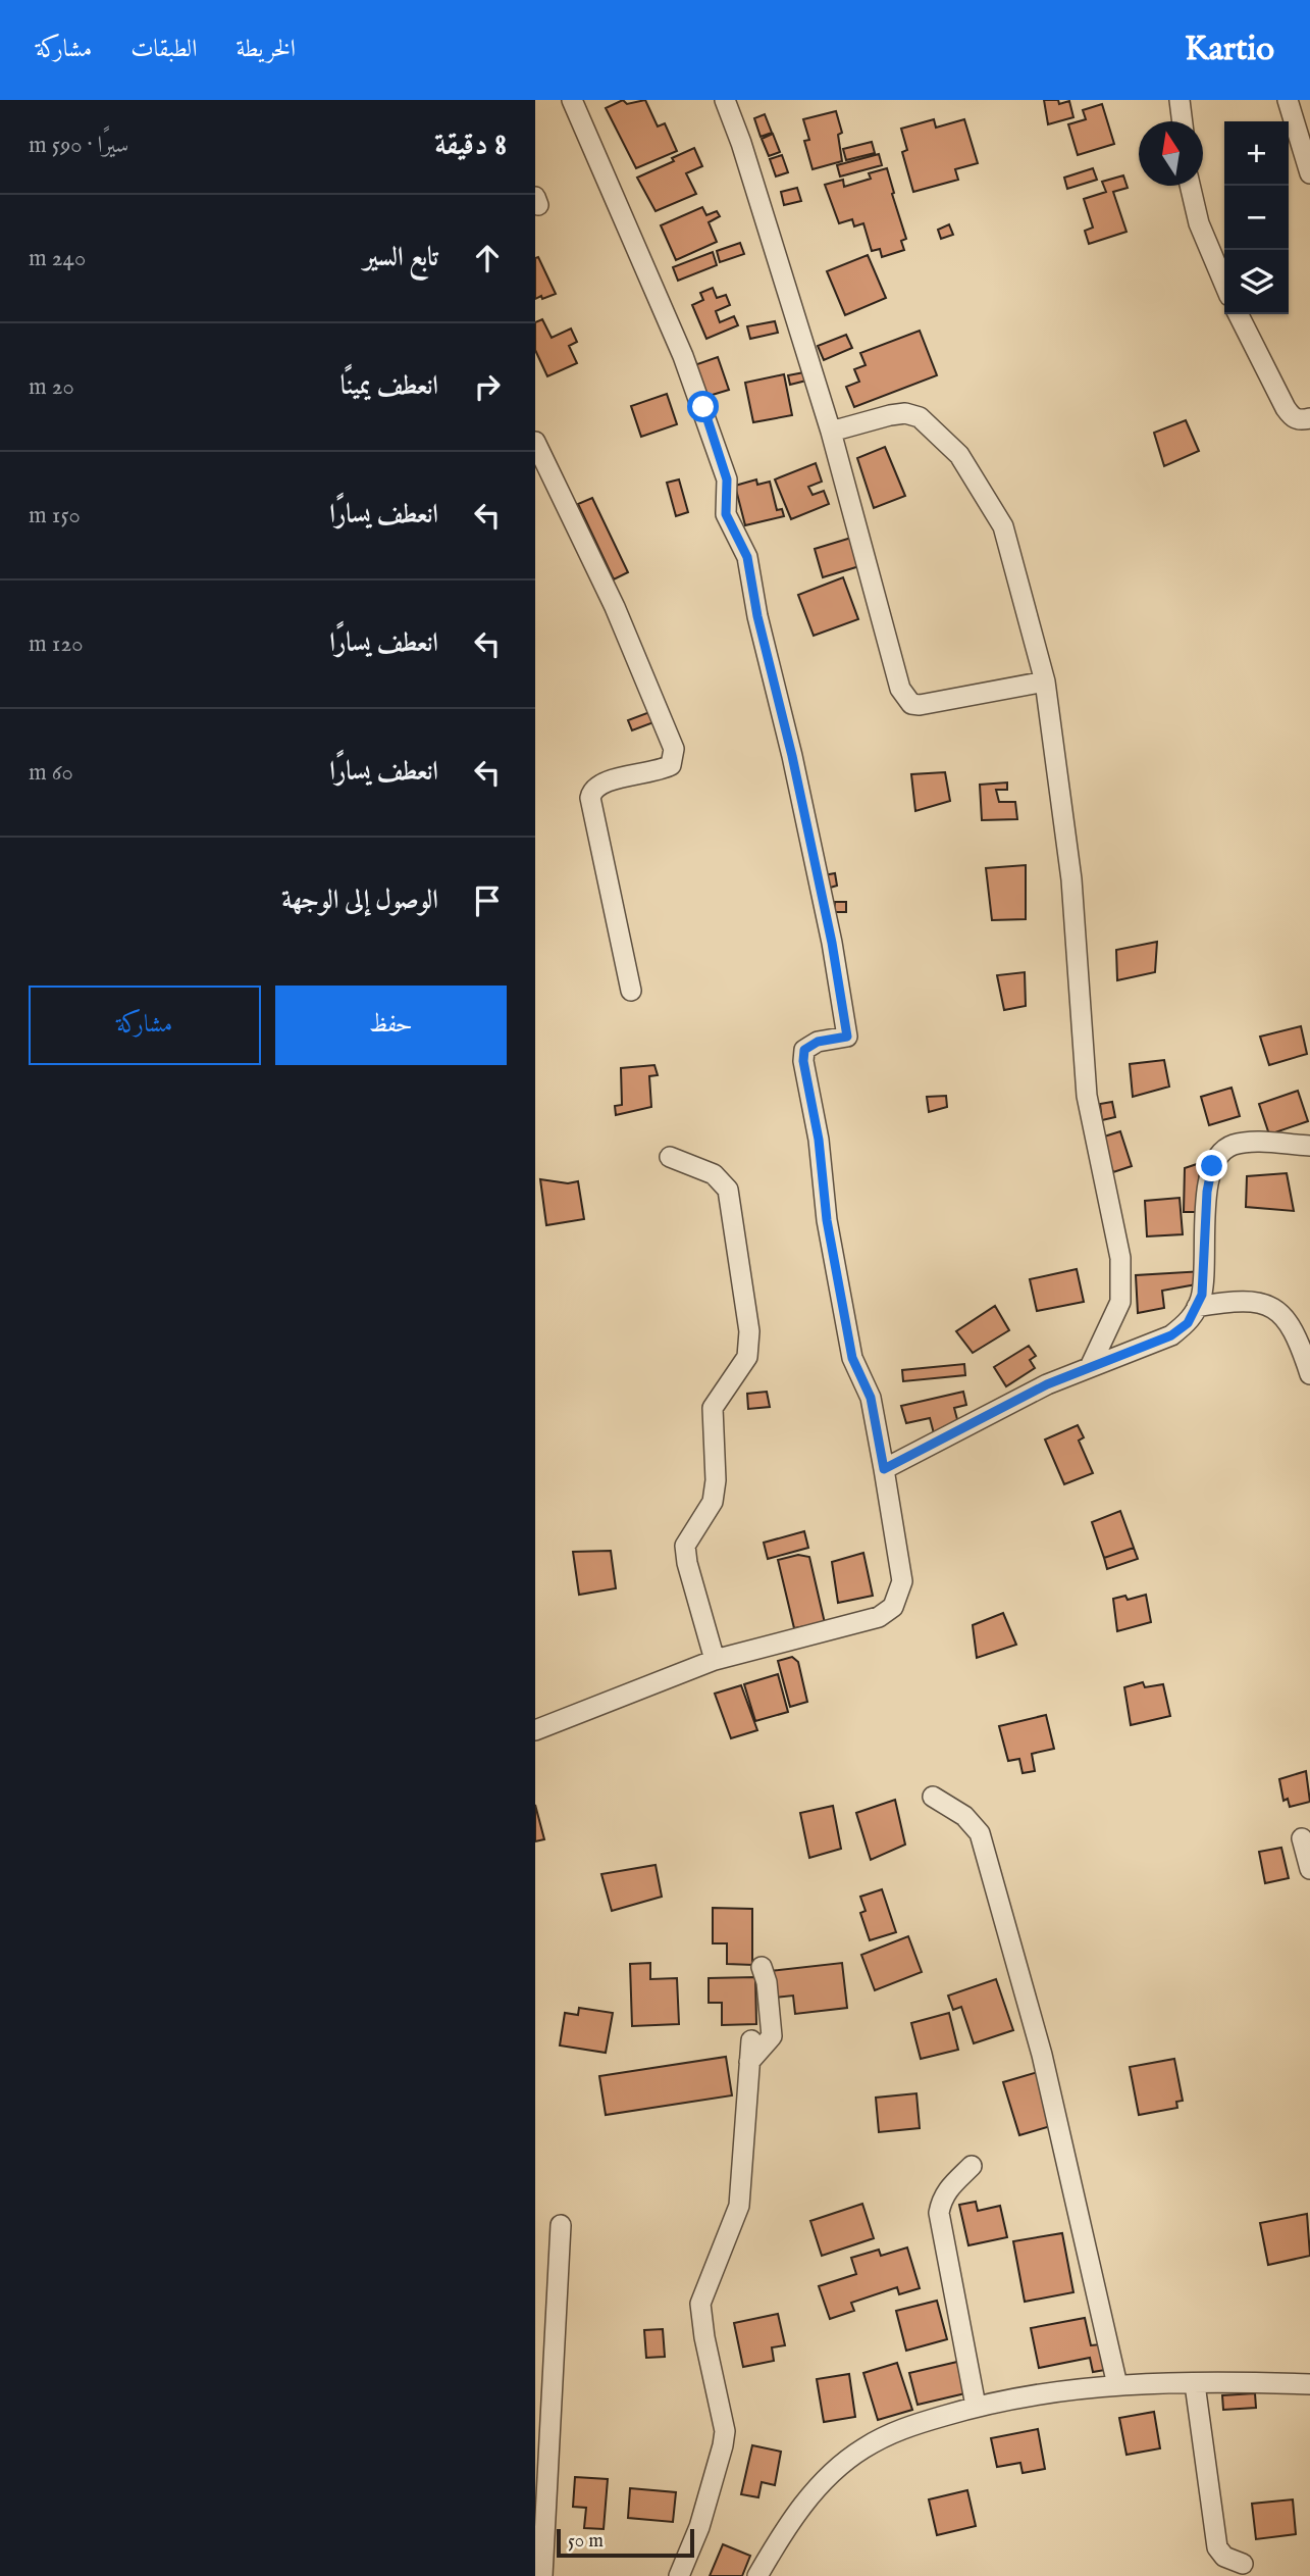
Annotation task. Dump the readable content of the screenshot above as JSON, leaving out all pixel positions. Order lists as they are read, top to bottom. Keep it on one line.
{"scale_bar":"50 m","north":"top","page":{"header":"Kartio","nav":["الخريطة","الطبقات","مشاركة"],"heading":["8 دقيقة","سيرًا · 590 m"],"map_buttons":["+","−"],"list":[["تابع السير","240 m"],["انعطف يمينًا","20 m"],["انعطف يسارًا","150 m"],["انعطف يسارًا","120 m"],["انعطف يسارًا","60 m"],"الوصول إلى الوجهة"],"buttons":["حفظ","مشاركة"],"scale":"50 m"}}
